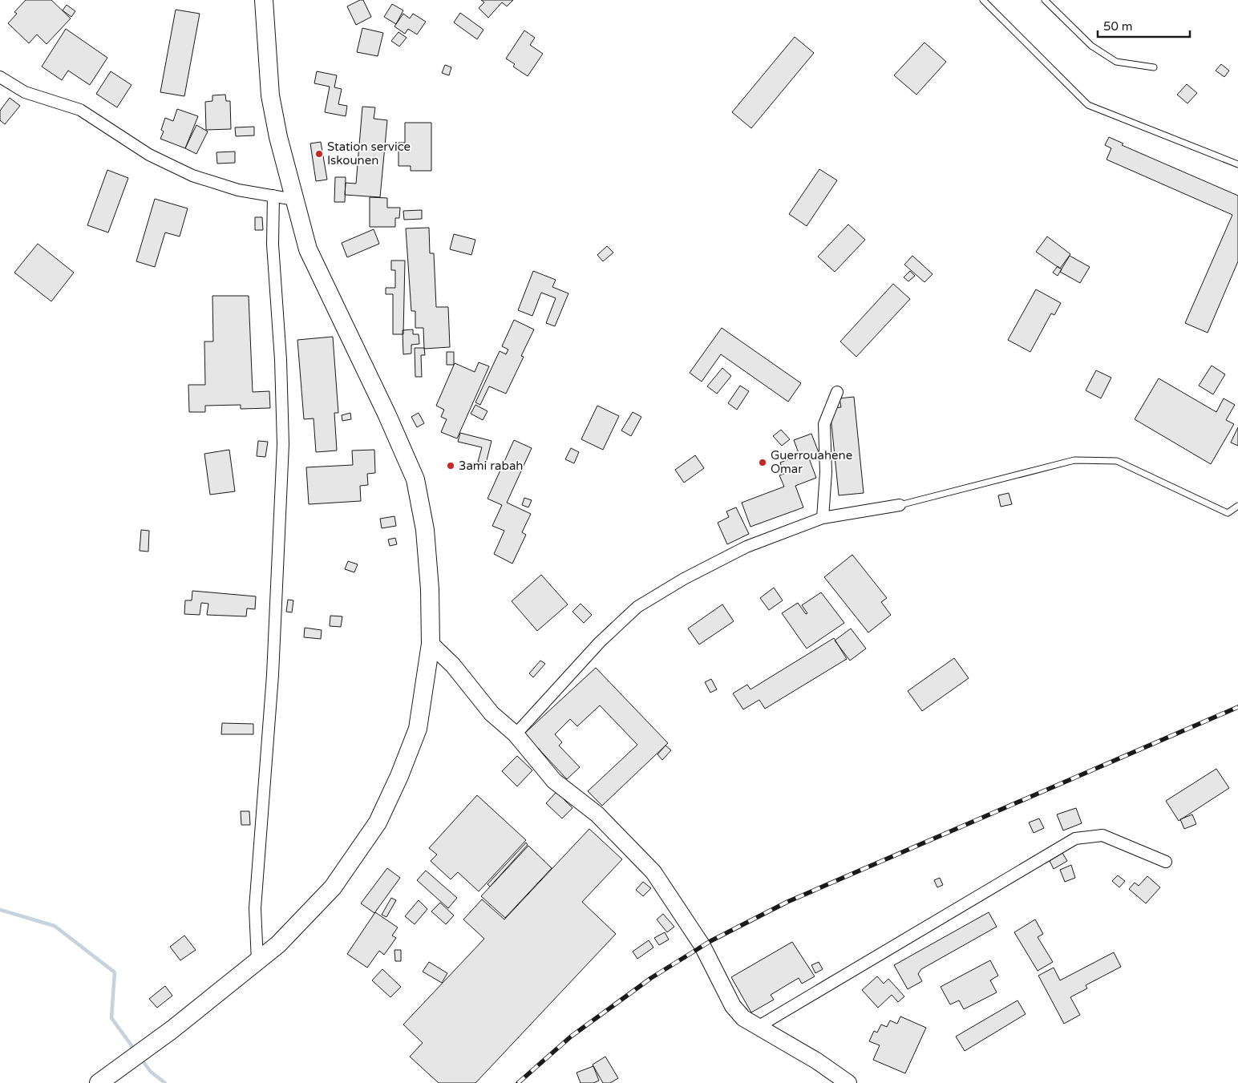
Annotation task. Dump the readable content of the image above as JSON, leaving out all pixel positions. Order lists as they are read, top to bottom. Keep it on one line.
{"places":["Station service Iskounen","Guerrouahene Omar","3ami rabah"],"scale_bar":"50 m"}
